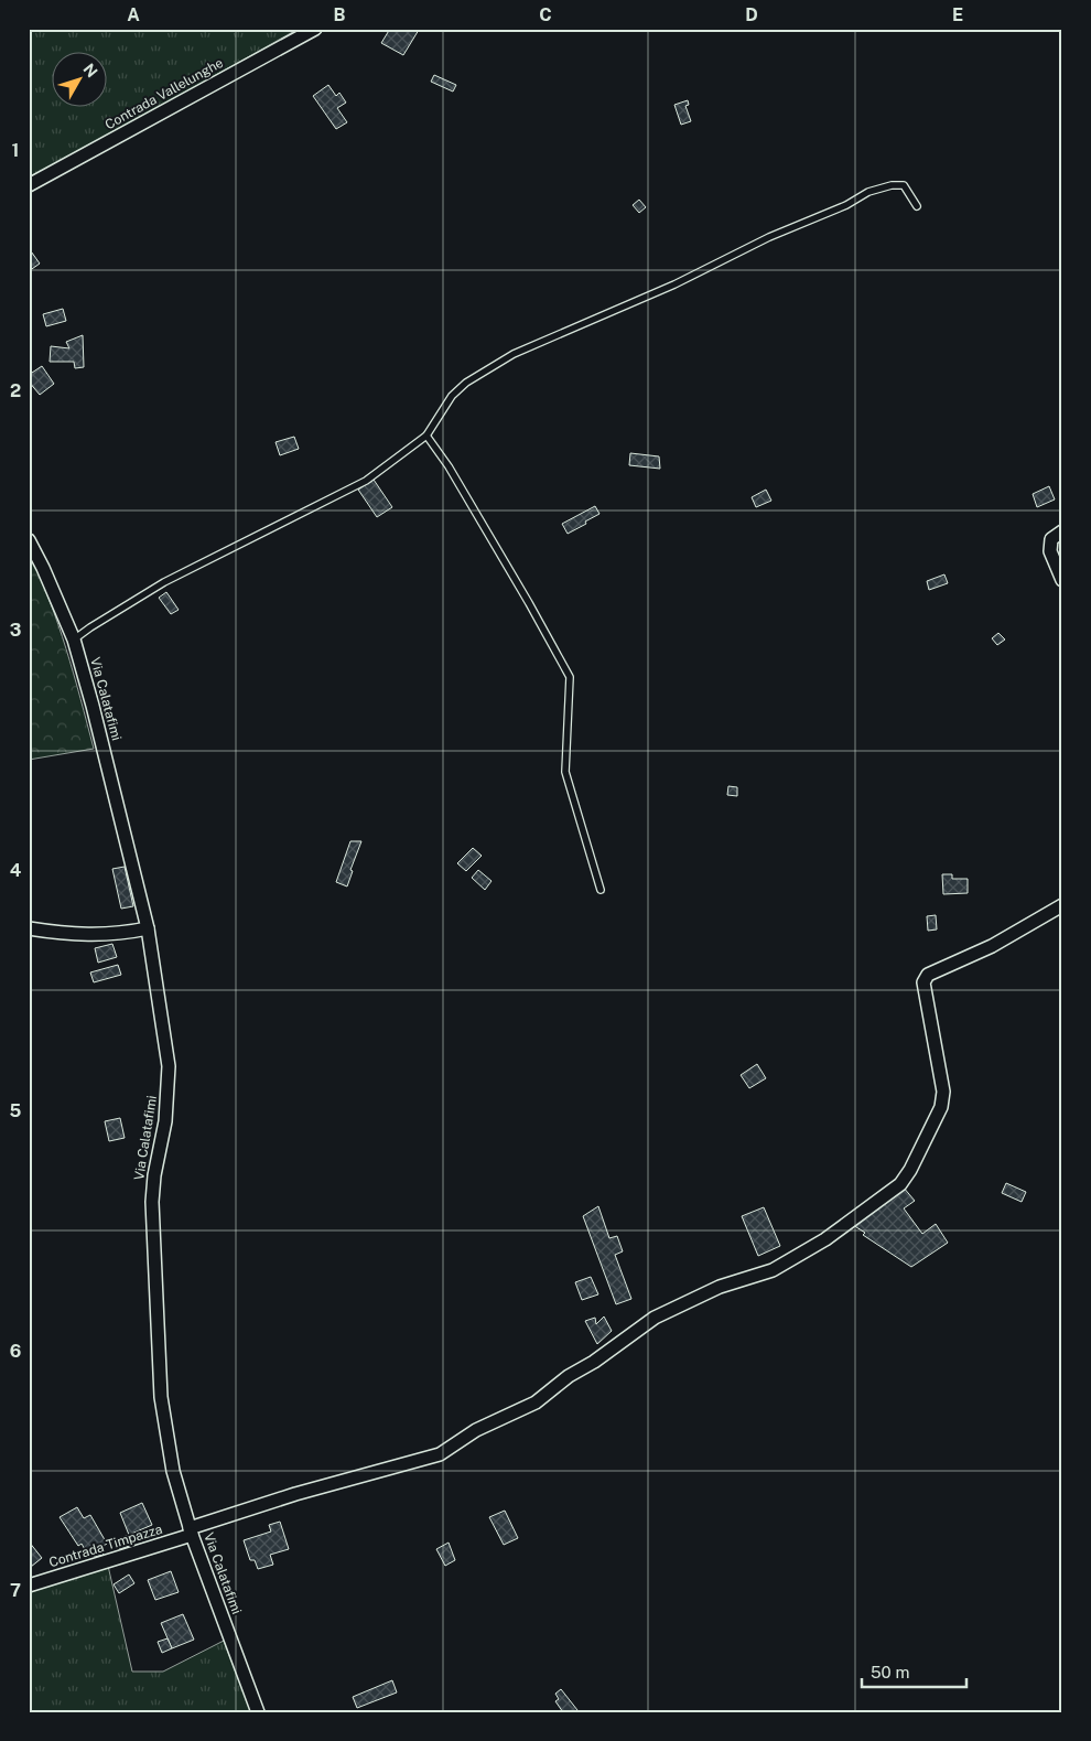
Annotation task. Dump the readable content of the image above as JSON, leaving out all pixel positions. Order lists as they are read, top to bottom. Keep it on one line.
{"streets":{"street":["Contrada Vallelunghe","Via Calatafimi","Contrada Timpazza"]},"crossings":[["Via Calatafimi","Contrada Timpazza"]],"scale_bar":"50 m","north":"top right","grid":{"columns":["A","B","C","D","E"],"rows":["1","2","3","4","5","6","7"]}}
